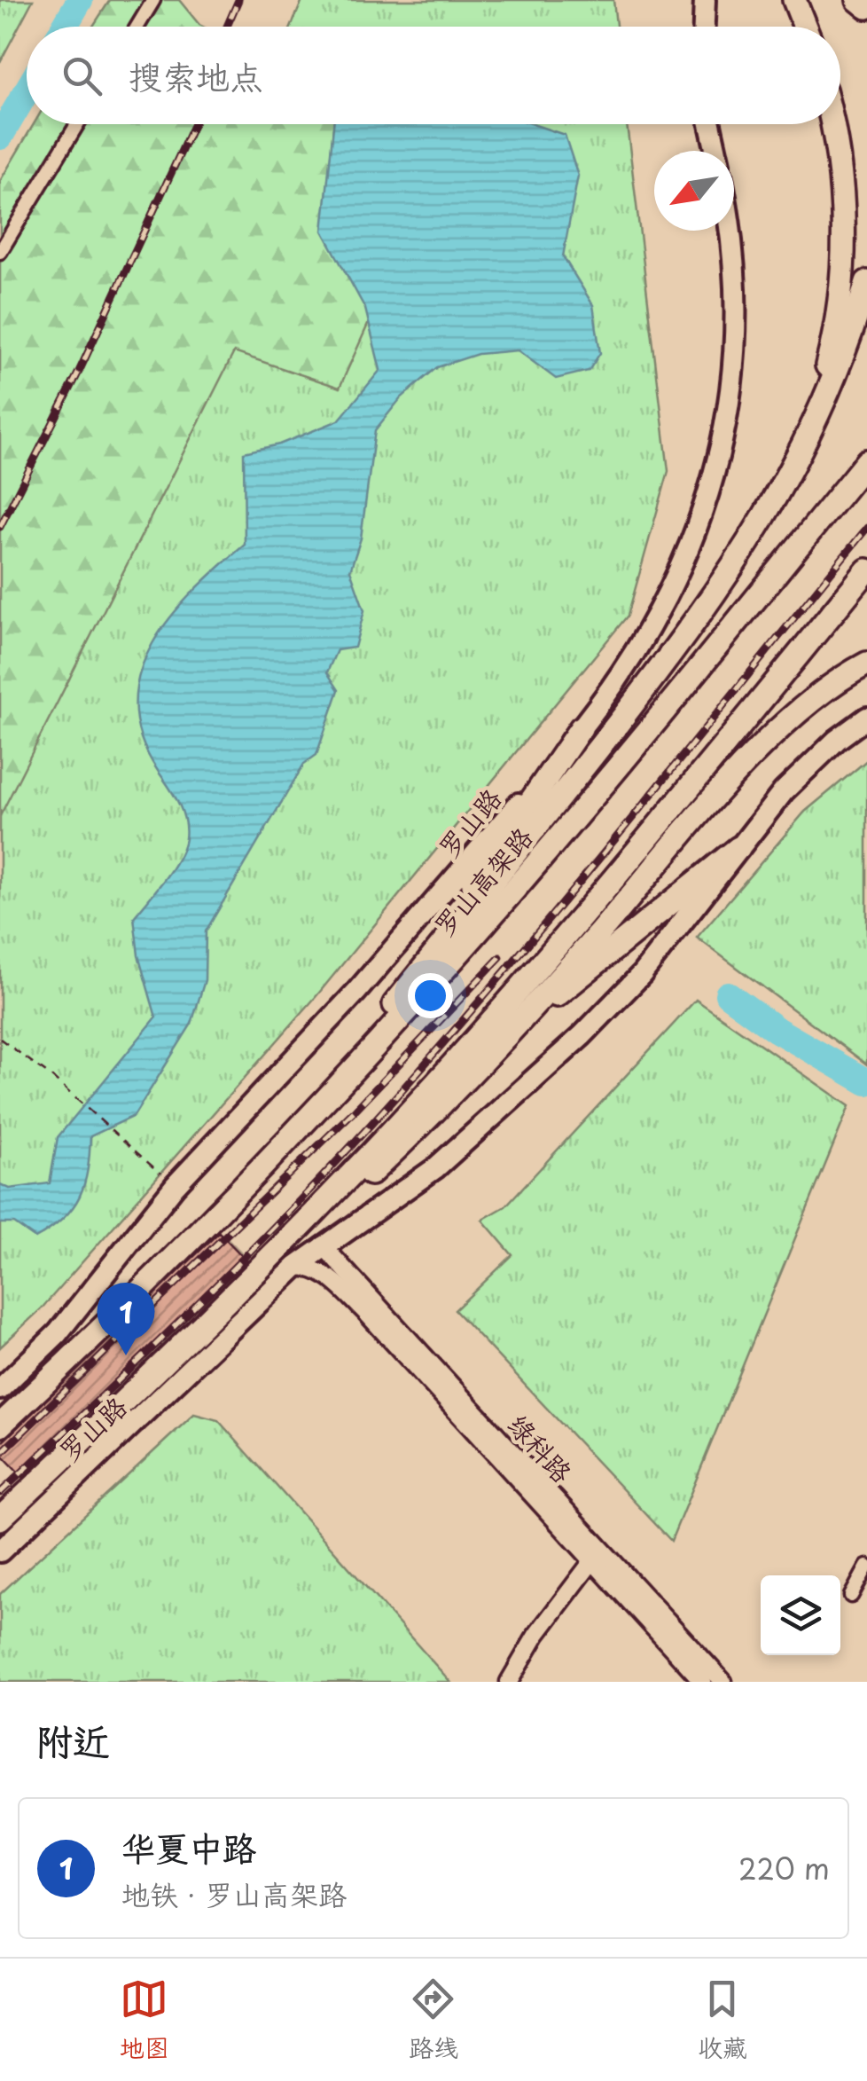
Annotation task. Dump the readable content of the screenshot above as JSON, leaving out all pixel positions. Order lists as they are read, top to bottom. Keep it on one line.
{"streets":{"highway":["罗山高架路"],"main road":["罗山路"],"street":["绿科路"]},"crossings":[["罗山路","绿科路"]],"north":"bottom left","page":{"search":"搜索地点","pins":"1","heading":"附近","list":[{"mark":"1","name":"华夏中路","note":"地铁 · 罗山高架路","value":"220 m"}],"nav":["地图","路线","收藏"]}}
